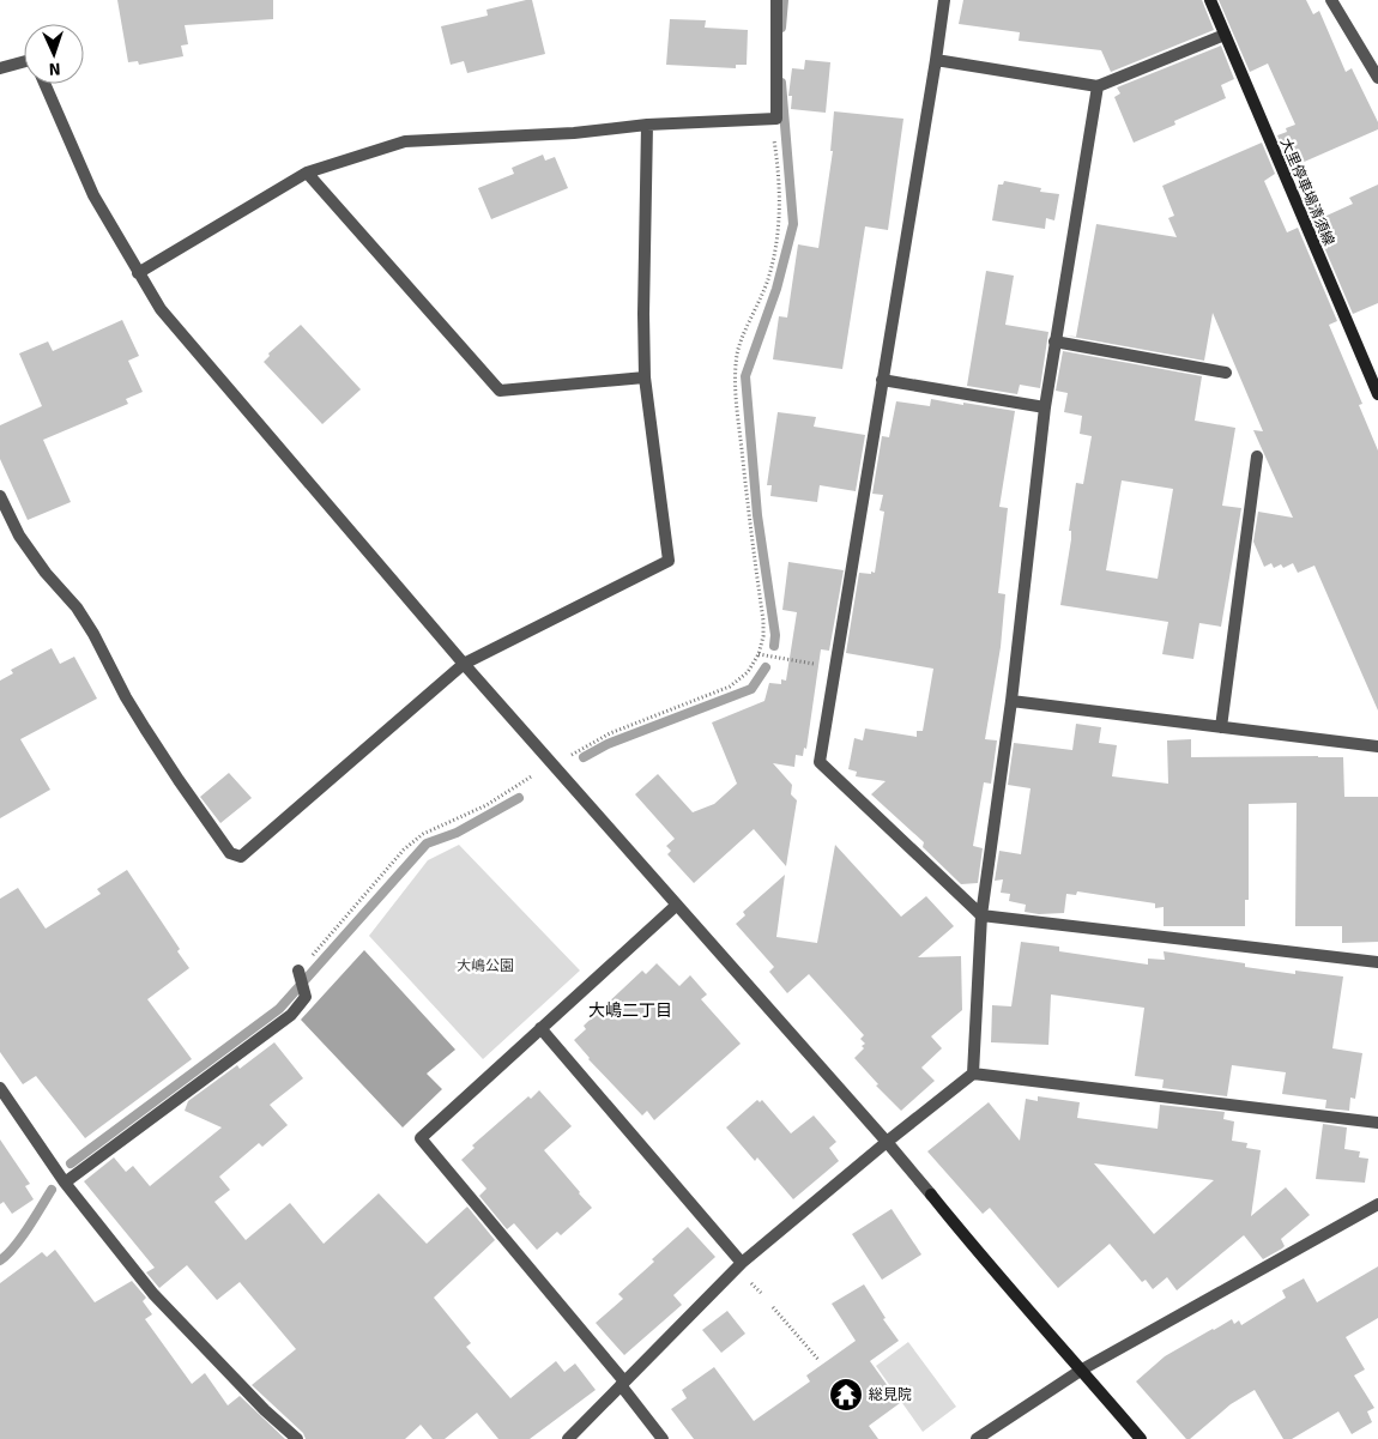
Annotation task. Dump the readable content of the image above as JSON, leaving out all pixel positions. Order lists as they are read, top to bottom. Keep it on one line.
{"streets":{"main road":["大里停車場清須線"]},"districts":["大嶋二丁目"],"parks":["大嶋公園"],"places":{"temple":["総見院"]},"north":"bottom"}
